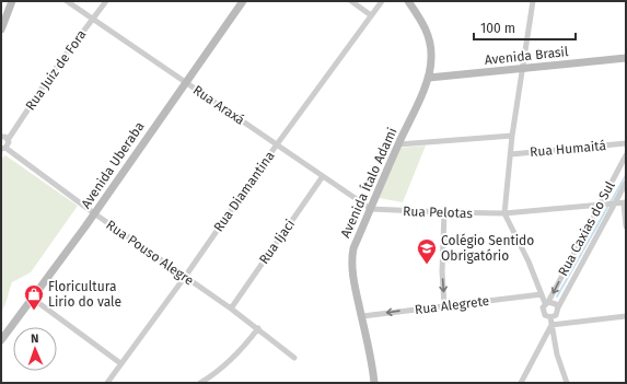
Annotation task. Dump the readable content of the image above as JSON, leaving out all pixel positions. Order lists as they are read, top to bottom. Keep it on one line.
{"streets":{"street":["Avenida Brasil","Rua Juiz de Fora","Rua Araxá","Rua Humaitá","Avenida Uberaba","Avenida Ítalo Adami","Rua Diamantina","Rua Pelotas","Rua Caxias do Sul","Rua Ijaci","Rua Pouso Alegre","Rua Alegrete"]},"crossings":[["Avenida Brasil","Avenida Ítalo Adami"],["Rua Juiz de Fora","Rua Araxá"],["Rua Juiz de Fora","Rua Pouso Alegre"],["Rua Araxá","Avenida Uberaba"],["Rua Araxá","Avenida Ítalo Adami"],["Rua Araxá","Rua Diamantina"],["Rua Araxá","Rua Pelotas"],["Rua Araxá","Rua Ijaci"],["Avenida Uberaba","Rua Pouso Alegre"],["Avenida Ítalo Adami","Rua Pelotas"],["Avenida Ítalo Adami","Rua Alegrete"],["Rua Diamantina","Rua Pouso Alegre"],["Rua Pelotas","Rua Caxias do Sul"],["Rua Ijaci","Rua Pouso Alegre"]],"one_way":["Rua Alegrete"],"places":{"school or university":["Colégio Sentido Obrigatório"],"shop":["Floricultura Lirio do vale"]},"scale_bar":"100 m","north":"top"}
